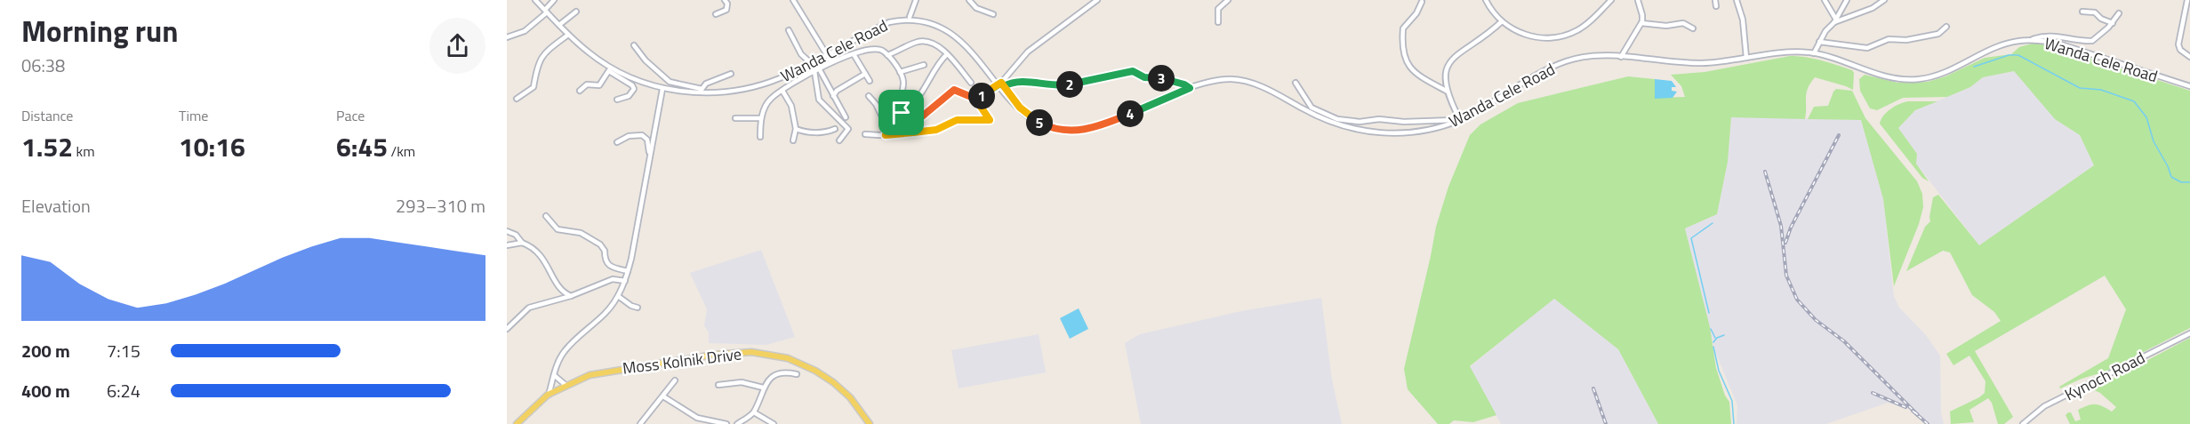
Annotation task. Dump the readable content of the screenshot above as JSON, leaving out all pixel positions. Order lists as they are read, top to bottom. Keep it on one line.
{"streets":{"main road":["Moss Kolnik Drive"],"street":["Wanda Cele Road","Kynoch Road"]},"page":{"heading":["Morning run","06:38"],"pins":["3","2","1","4","5"],"stats":[["Distance","1.52 km"],["Time","10:16"],["Pace","6:45 /km"]],"chart":["Elevation","293–310 m"],"list":[{"name":"200 m","note":"7:15"},{"name":"400 m","note":"6:24"}]}}
